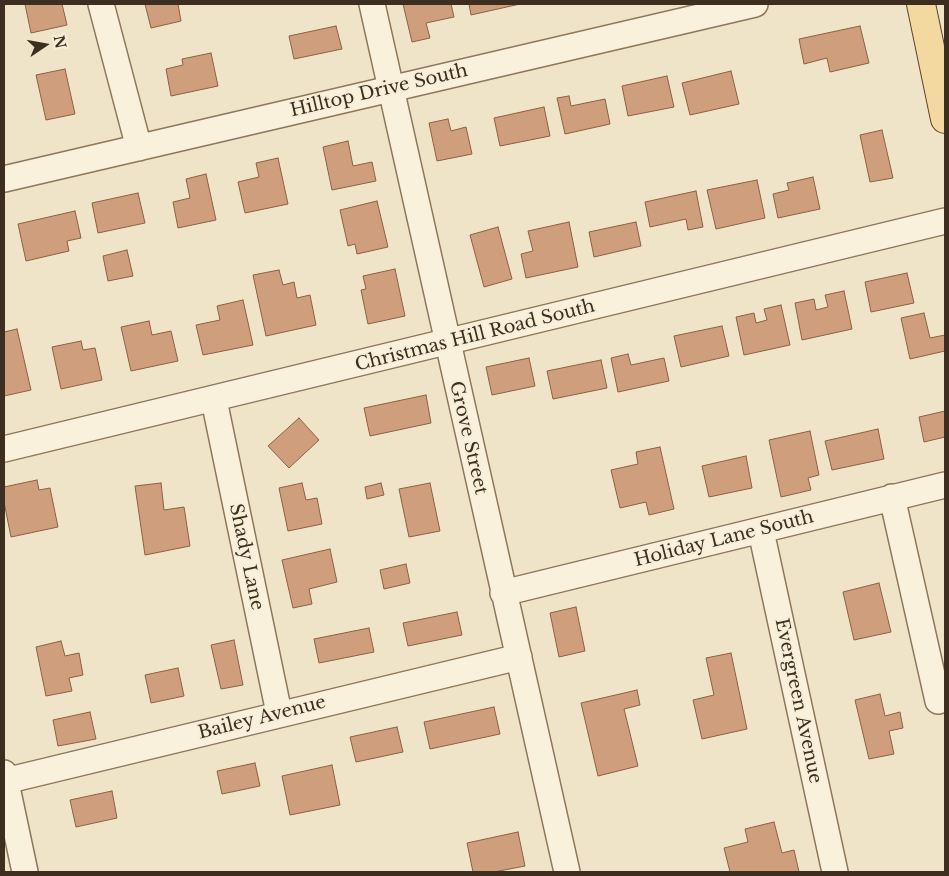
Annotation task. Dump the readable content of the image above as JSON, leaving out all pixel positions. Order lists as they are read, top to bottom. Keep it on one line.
{"streets":{"street":["Hilltop Drive South","Christmas Hill Road South","Grove Street","Holiday Lane South","Shady Lane","Evergreen Avenue","Bailey Avenue"]},"crossings":[["Hilltop Drive South","Grove Street"],["Christmas Hill Road South","Grove Street"],["Christmas Hill Road South","Shady Lane"],["Grove Street","Holiday Lane South"],["Grove Street","Bailey Avenue"],["Holiday Lane South","Evergreen Avenue"],["Shady Lane","Bailey Avenue"]],"north":"right"}
